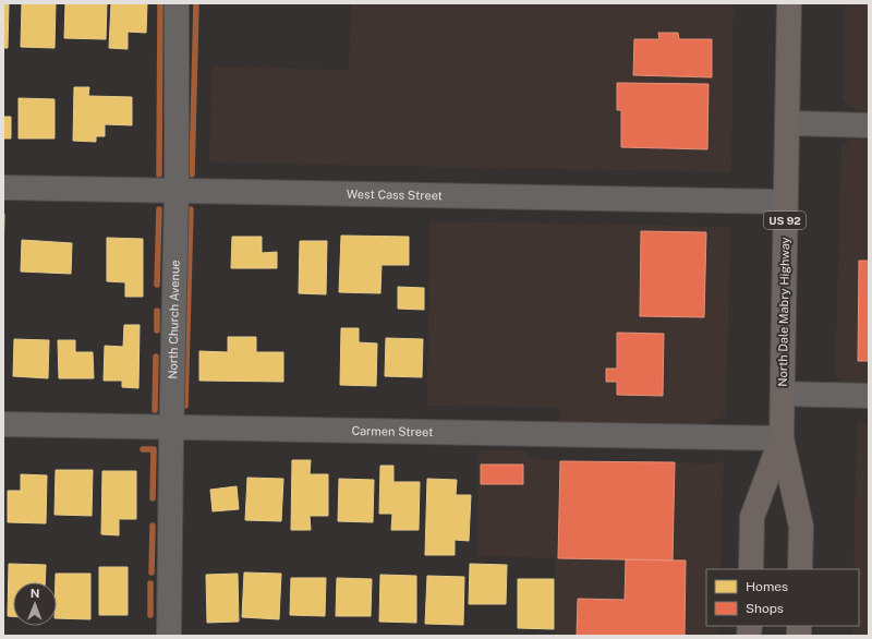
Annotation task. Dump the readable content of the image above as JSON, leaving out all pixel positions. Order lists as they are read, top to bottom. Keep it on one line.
{"streets":{"main road":["US 92","North Dale Mabry Highway"],"street":["West Cass Street","North Church Avenue","Carmen Street"]},"crossings":[["West Cass Street","North Dale Mabry Highway"],["West Cass Street","North Church Avenue"],["North Dale Mabry Highway","Carmen Street"],["North Church Avenue","Carmen Street"]],"legend":["Homes","Shops"],"north":"top"}
